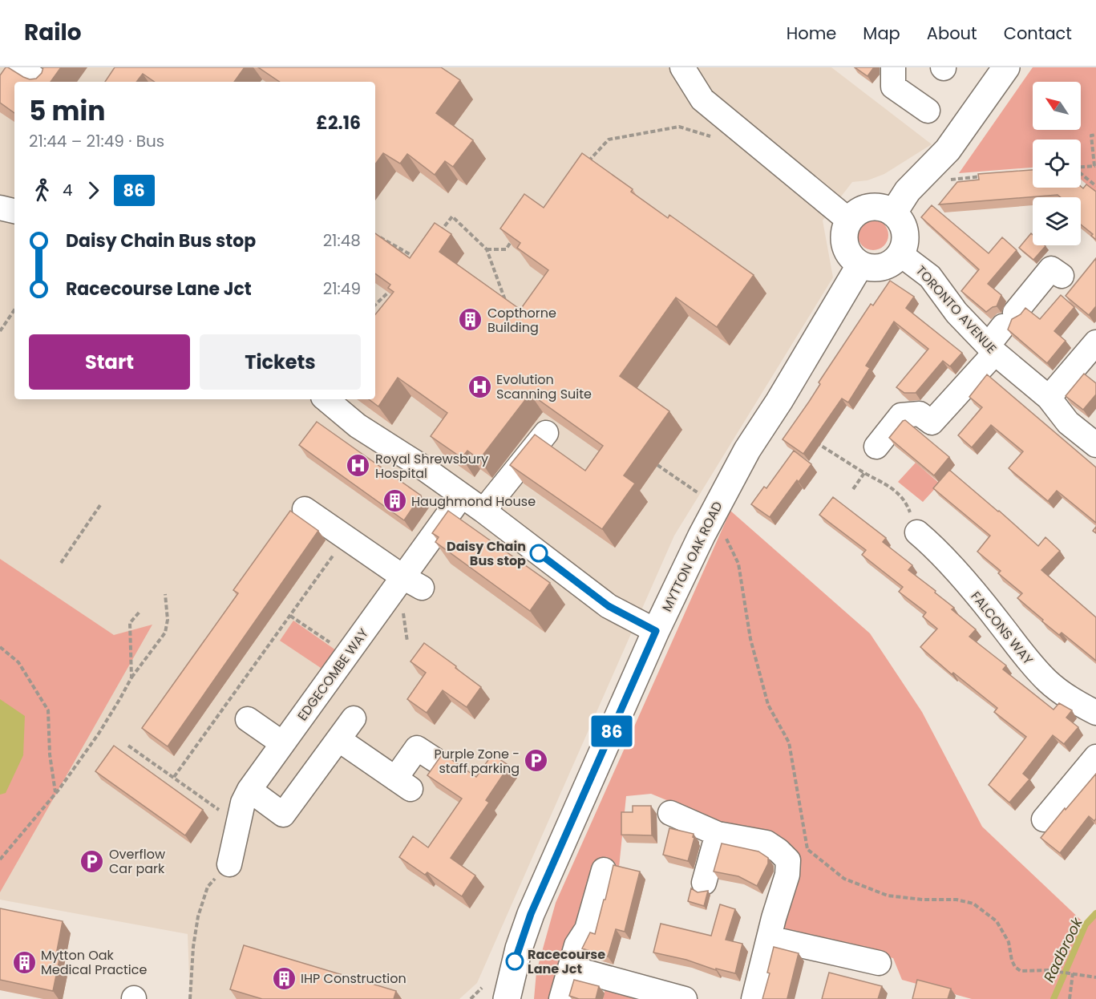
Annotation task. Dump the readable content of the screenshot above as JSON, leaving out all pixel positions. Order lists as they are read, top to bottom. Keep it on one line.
{"streets":{"main road":["MYTTON OAK ROAD"],"street":["TORONTO AVENUE","FALCONS WAY","EDGECOMBE WAY"]},"crossings":[["TORONTO AVENUE","MYTTON OAK ROAD"]],"water":["Radbrook"],"places":{"building":["Copthorne Building","Haughmond House","Mytton Oak Medical Practice","IHP Construction"],"hospital":["Evolution Scanning Suite","Royal Shrewsbury Hospital"],"other":["Daisy Chain Bus stop","Racecourse Lane Jct"],"parking":["Purple Zone - staff parking","Overflow Car park"]},"lines":["bus line 86"],"north":"top left","page":{"header":"Railo","nav":["Home","Map","About","Contact"],"on_map":"86","heading":["5 min","21:44 – 21:49 · Bus","£2.16"],"legs":["4","86"],"list":[{"name":"Daisy Chain Bus stop","value":"21:48"},{"name":"Racecourse Lane Jct","value":"21:49"}],"buttons":["Start","Tickets"]}}
